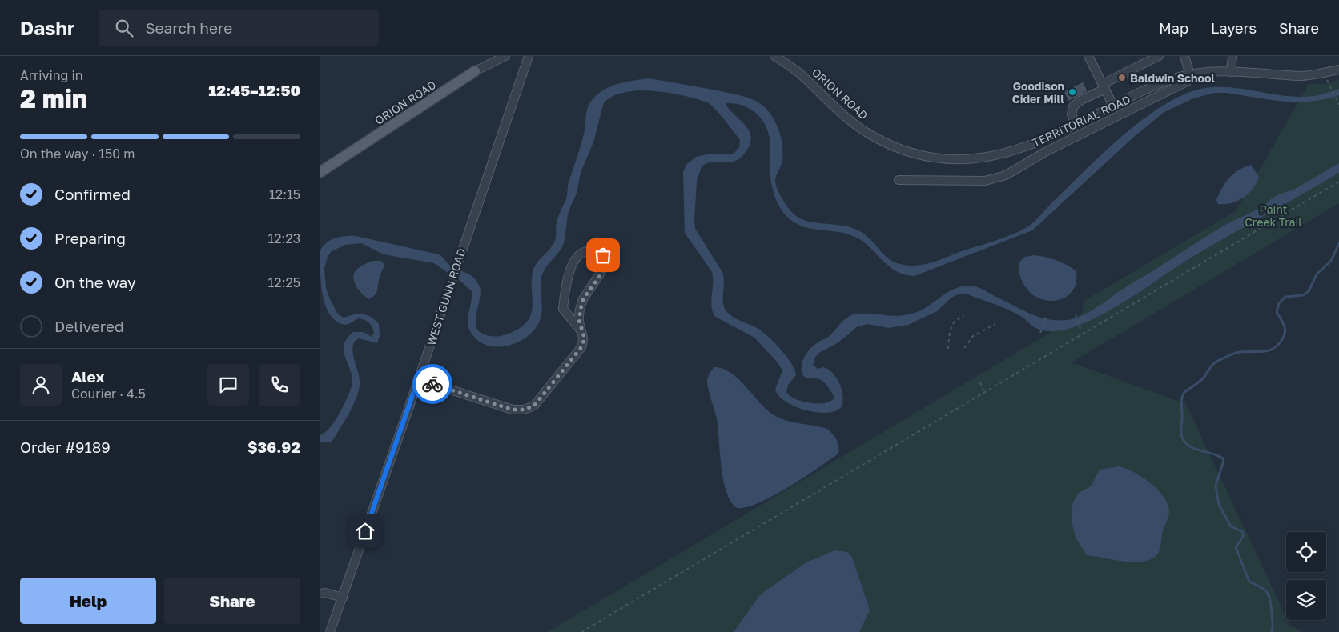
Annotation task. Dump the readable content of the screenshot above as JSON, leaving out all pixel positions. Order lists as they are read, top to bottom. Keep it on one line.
{"streets":{"main road":["ORION ROAD"],"street":["TERRITORIAL ROAD","WEST GUNN ROAD"]},"crossings":[["ORION ROAD","TERRITORIAL ROAD"]],"parks":["Paint Creek Trail"],"places":["Baldwin School","Goodison Cider Mill"],"page":{"header":"Dashr","search":"Search here","nav":["Map","Layers","Share"],"heading":["2 min","Arriving in","12:45–12:50"],"panel":["Alex","Courier · 4.5","Order #9189","$36.92"],"bar":"On the way · 150 m","list":[["Confirmed","12:15"],["Preparing","12:23"],["On the way","12:25"],"Delivered"],"buttons":["Help","Share"]}}
